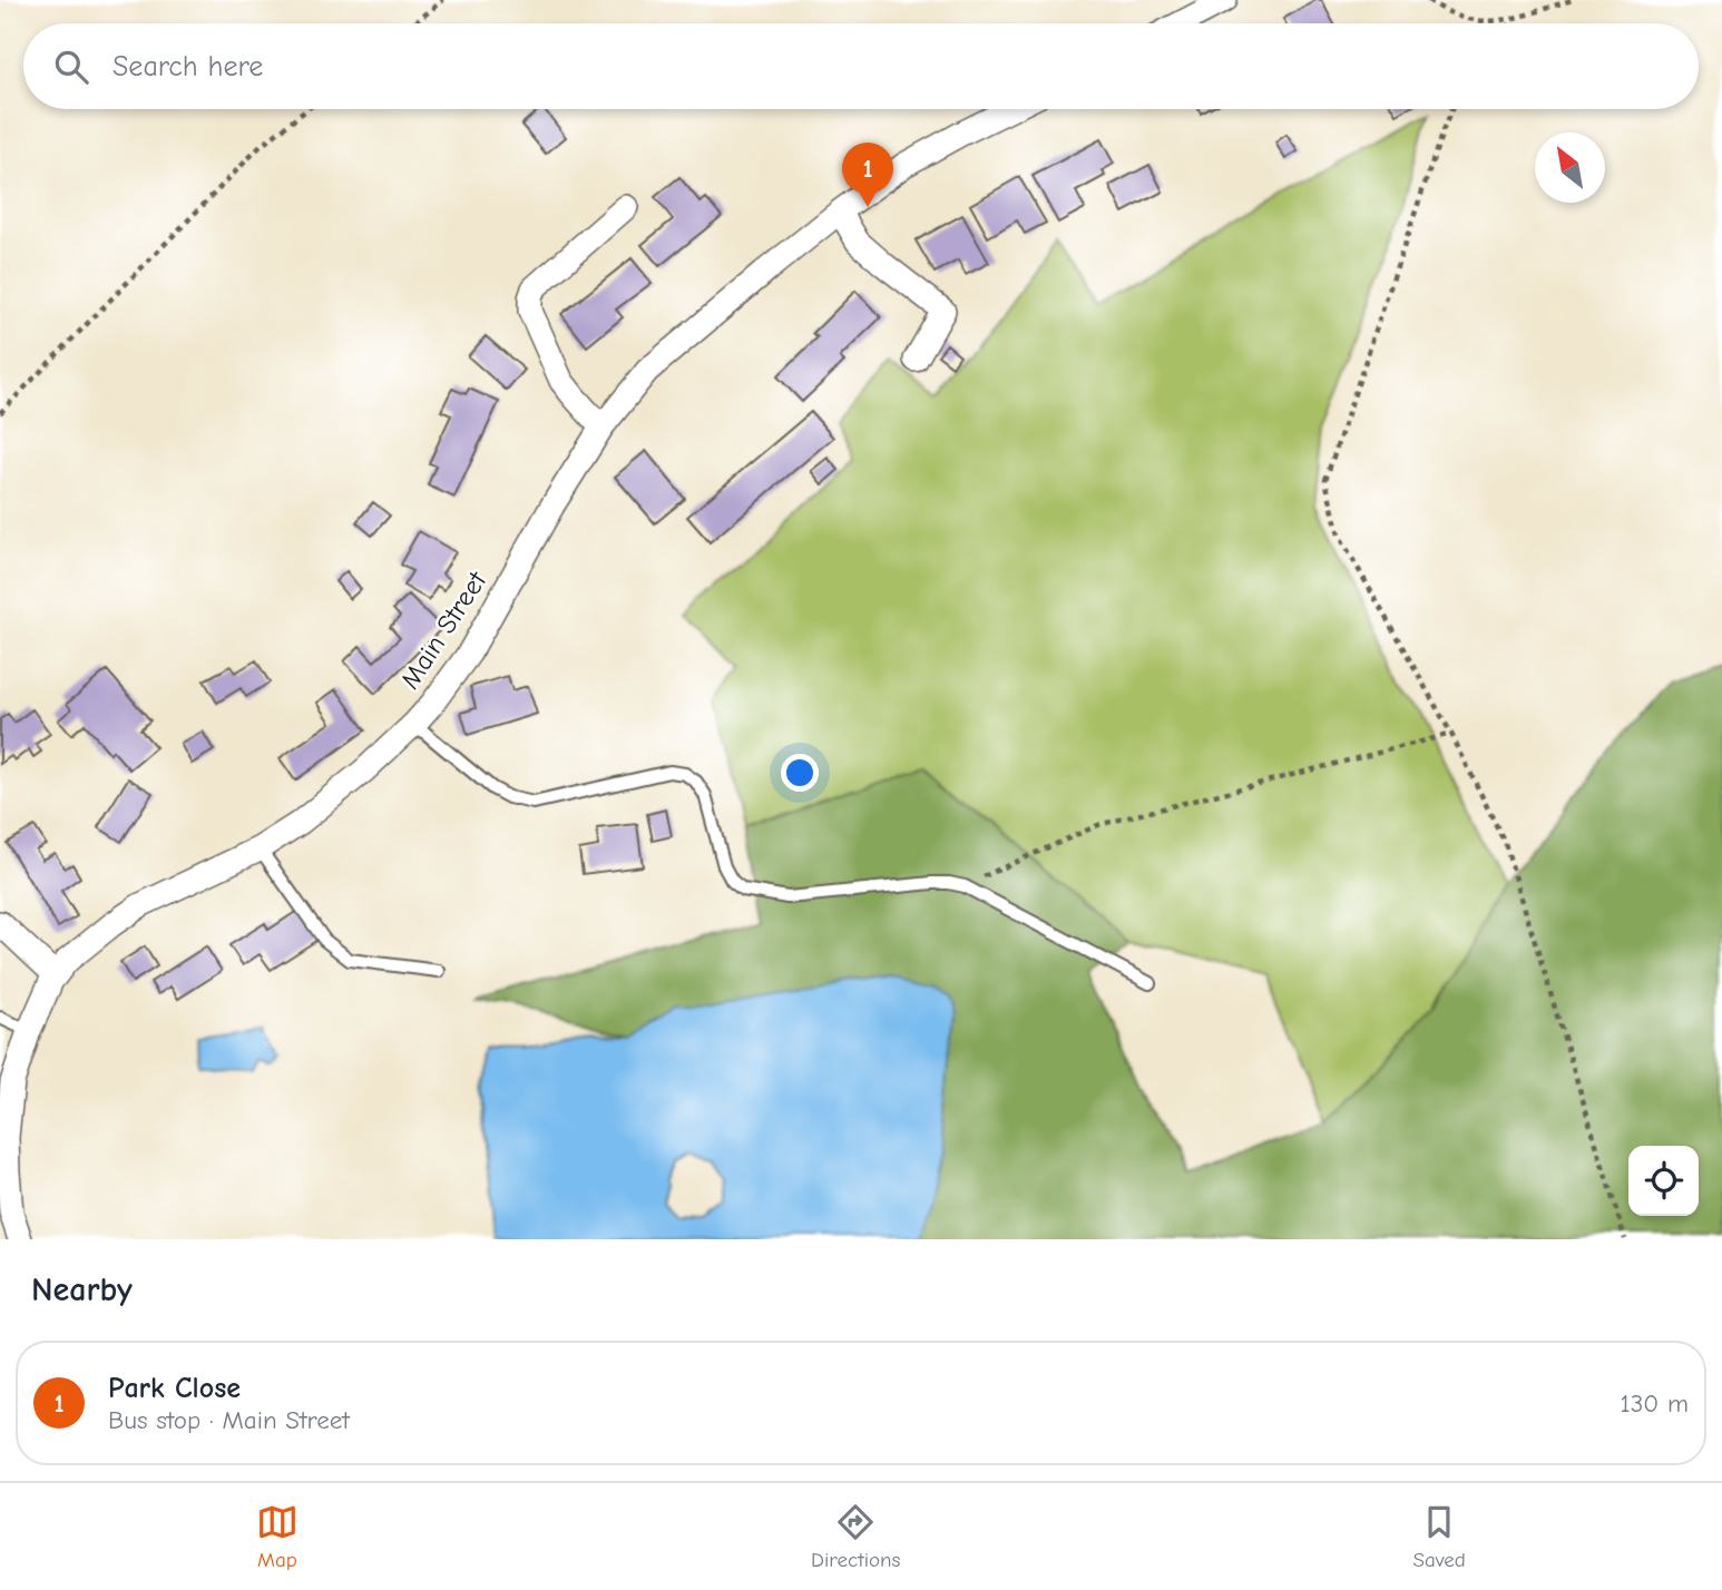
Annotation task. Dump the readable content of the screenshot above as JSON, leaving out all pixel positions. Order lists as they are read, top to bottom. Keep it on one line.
{"streets":{"street":["Main Street"]},"north":"top left","page":{"search":"Search here","pins":"1","heading":"Nearby","list":[{"mark":"1","name":"Park Close","note":"Bus stop · Main Street","value":"130 m"}],"nav":["Map","Directions","Saved"]}}
